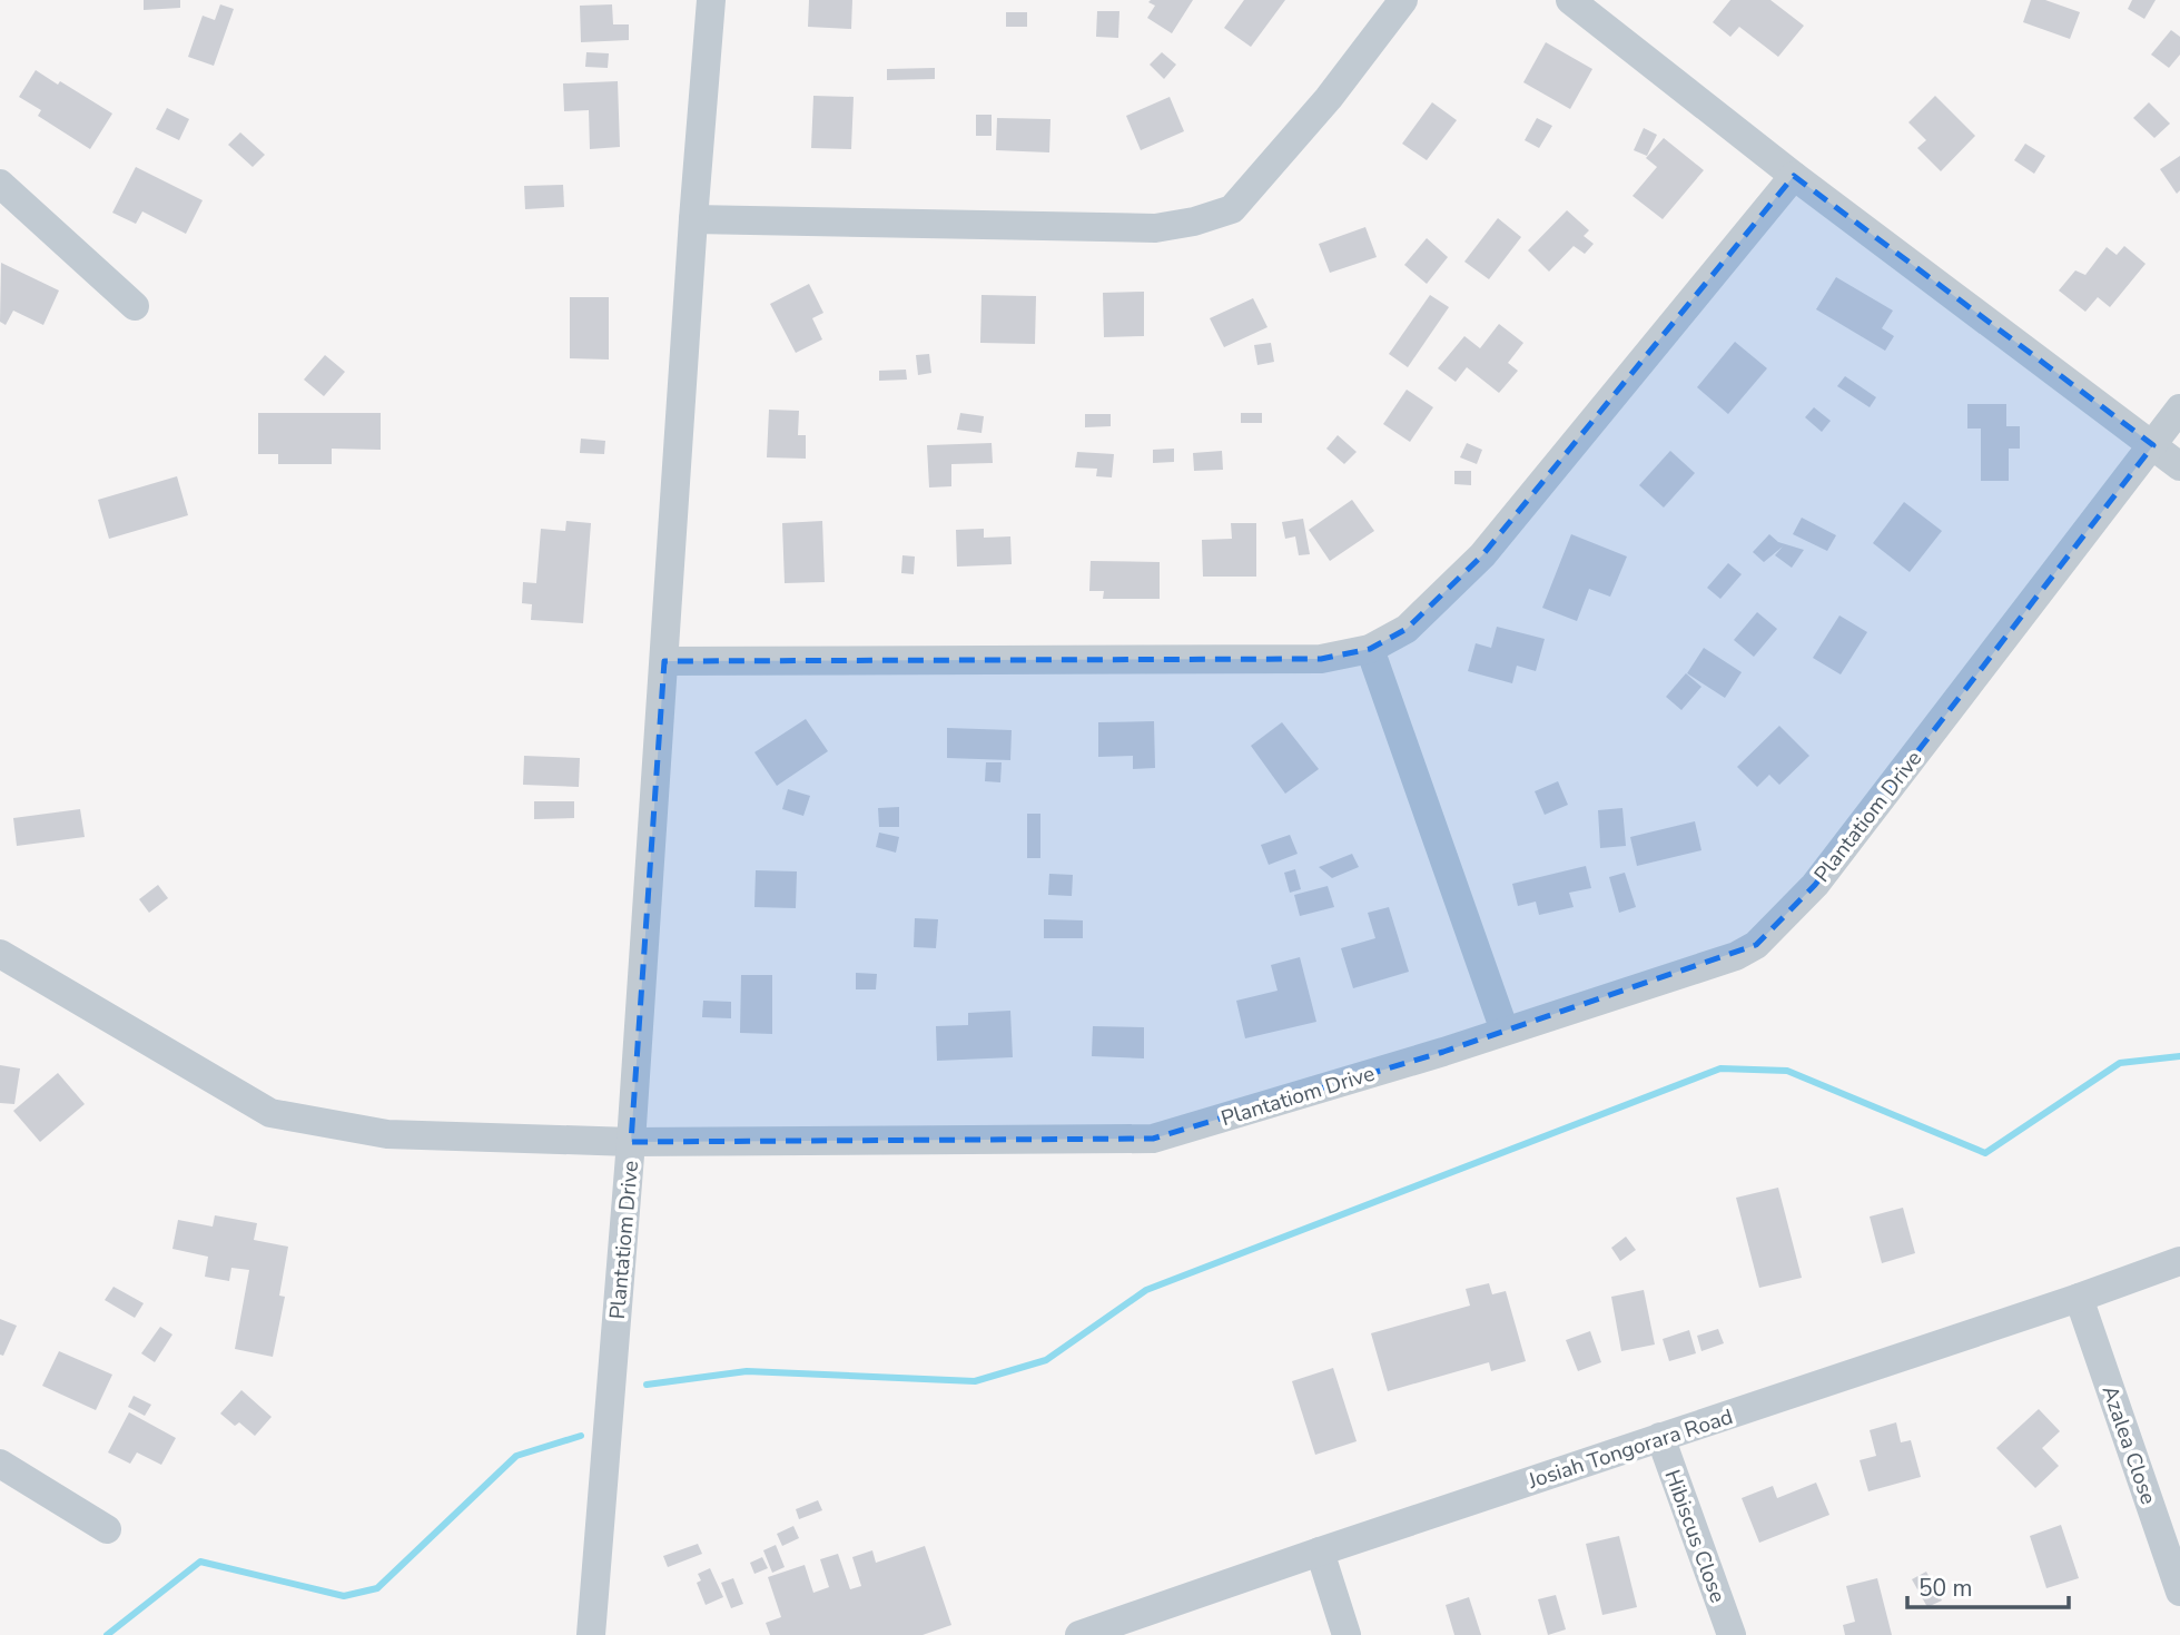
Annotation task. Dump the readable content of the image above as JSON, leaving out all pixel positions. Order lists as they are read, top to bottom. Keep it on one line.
{"streets":{"street":["Plantatiom Drive","Azalea Close","Josiah Tongorara Road","Hibiscus Close"]},"crossings":[["Azalea Close","Josiah Tongorara Road"],["Josiah Tongorara Road","Hibiscus Close"]],"scale_bar":"50 m"}
